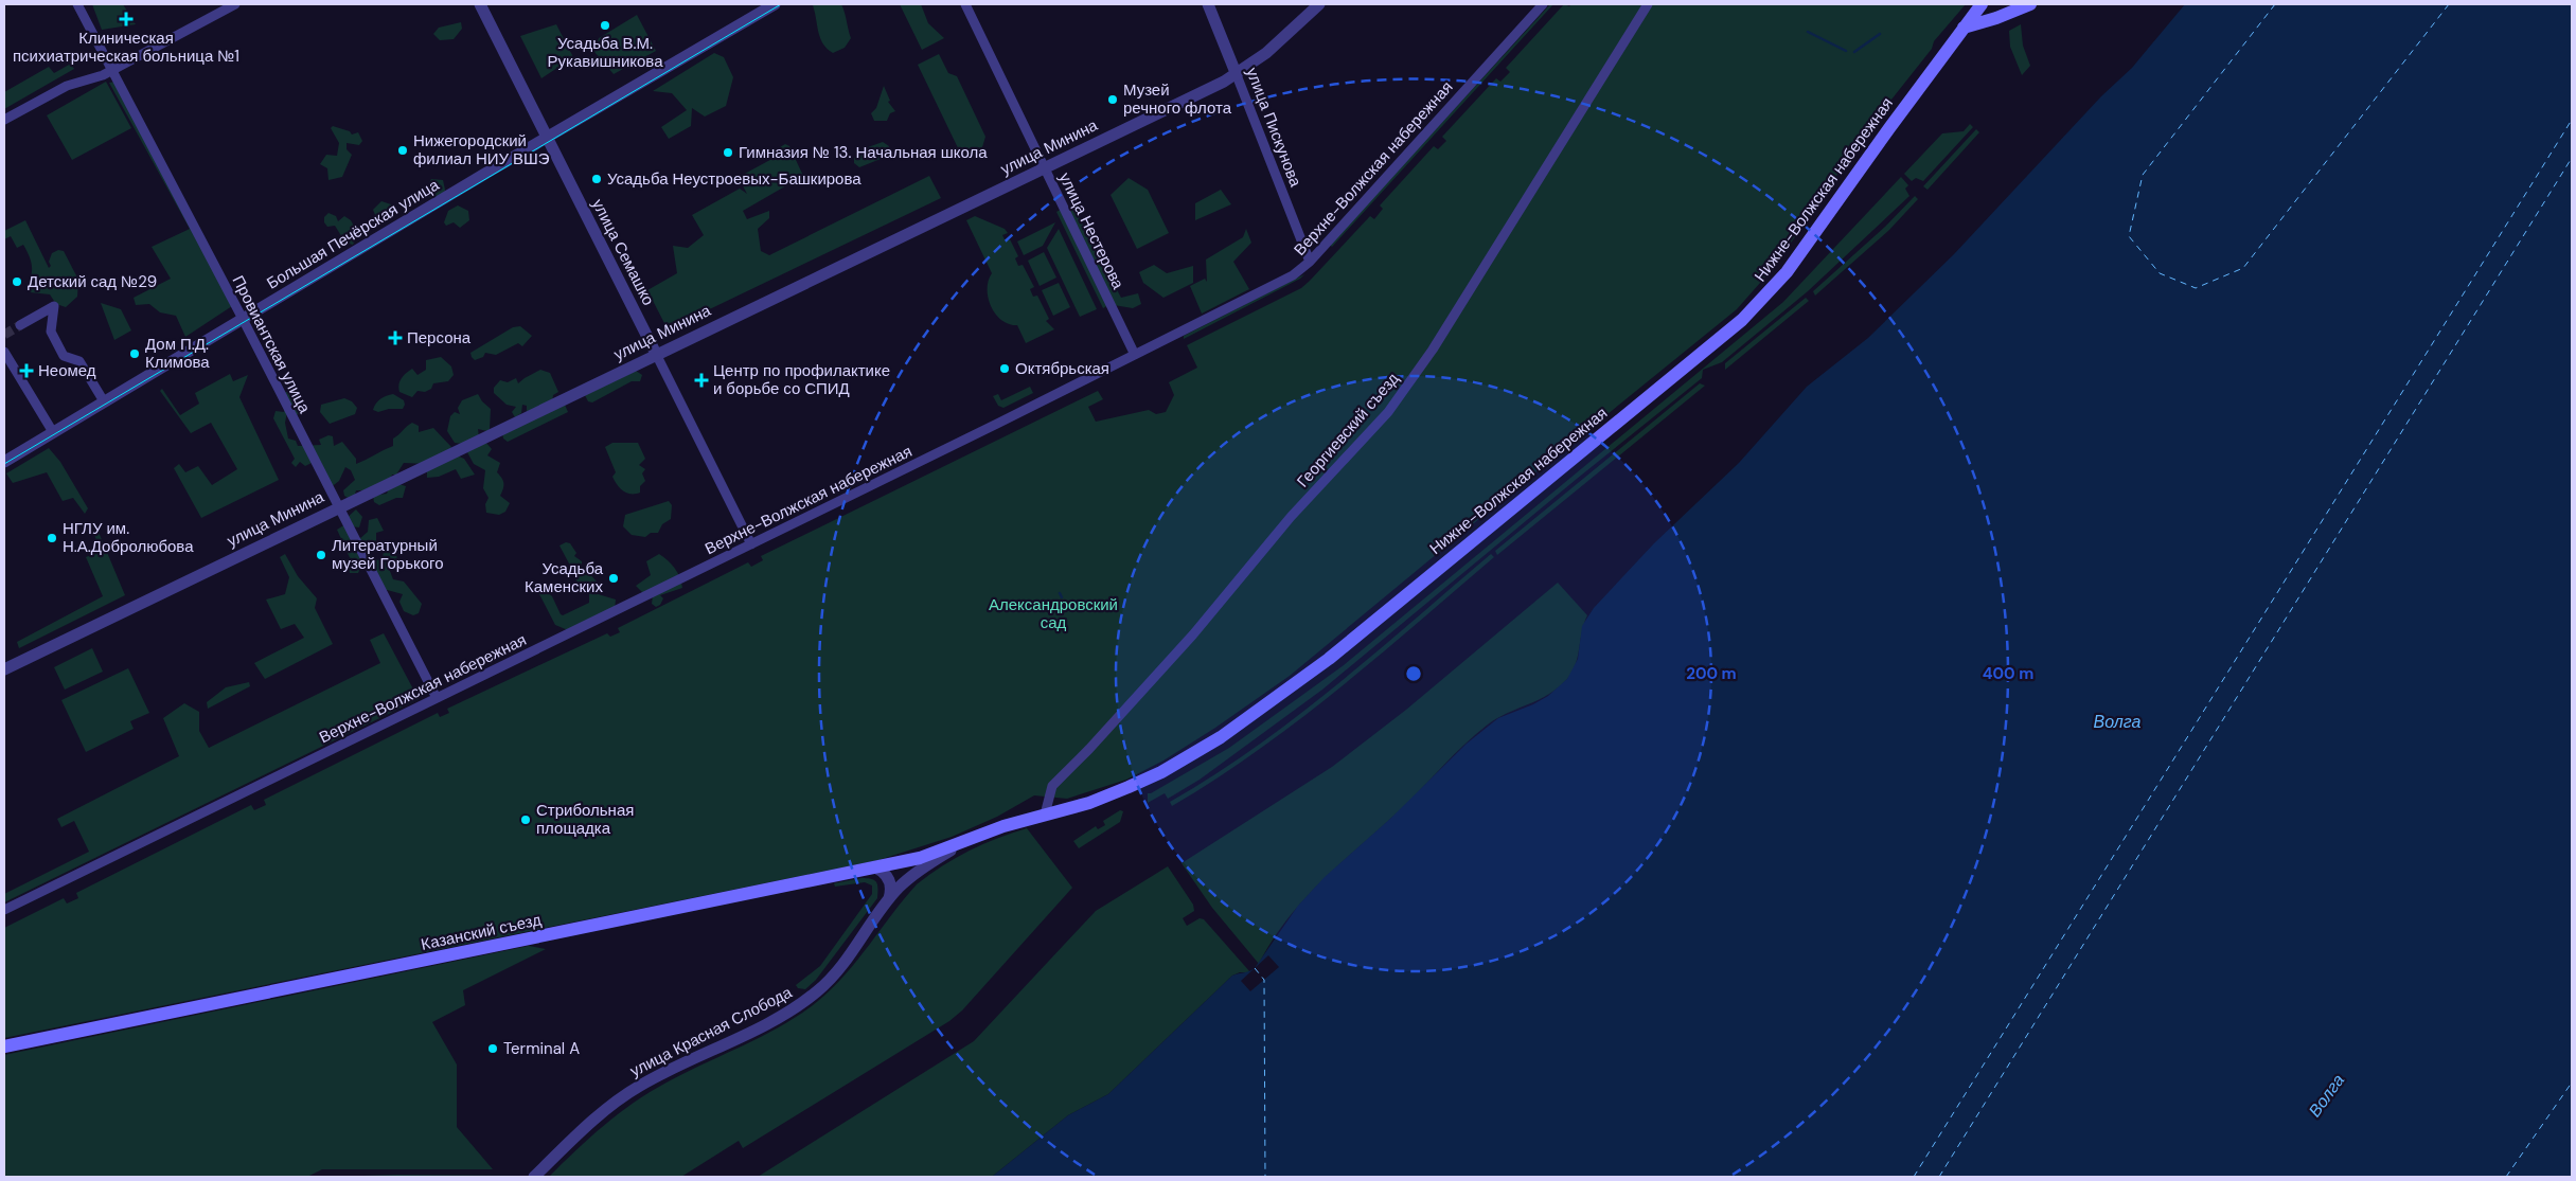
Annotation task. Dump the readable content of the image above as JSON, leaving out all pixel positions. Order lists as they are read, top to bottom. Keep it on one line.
{"streets":{"main road":["Нижне-Волжская набережная","Казанский съезд"],"street":["улица Пискунова","улица Минина","Верхне-Волжская набережная","улица Нестерова","Большая Печёрская улица","улица Семашко","Провиантская улица","Георгиевский съезд","улица Красная Слобода"]},"crossings":[["улица Пискунова","улица Минина"],["улица Пискунова","Верхне-Волжская набережная"],["улица Минина","улица Нестерова"],["улица Минина","улица Семашко"],["улица Минина","Провиантская улица"],["Верхне-Волжская набережная","улица Нестерова"],["Верхне-Волжская набережная","улица Семашко"],["Верхне-Волжская набережная","Провиантская улица"],["Нижне-Волжская набережная","Георгиевский съезд"],["Нижне-Волжская набережная","Казанский съезд"],["Нижне-Волжская набережная","улица Красная Слобода"],["Большая Печёрская улица","улица Семашко"],["Большая Печёрская улица","Провиантская улица"],["Казанский съезд","улица Красная Слобода"]],"water":["Волга"],"parks":["Александровский сад"],"places":{"health":["Клиническая психиатрическая больница №1","Персона","Неомед","Центр по профилактике и борьбе со СПИД"],"other":["Усадьба В.М. Рукавишникова","Музей речного флота","Нижегородский филиал НИУ ВШЭ","Гимназия № 13. Начальная школа","Усадьба Неустроевых-Башкирова","Детский сад №29","Дом П.Д. Климова","Октябрьская","НГЛУ им. Н.А.Добролюбова","Литературный музей Горького","Усадьба Каменских","Стрибольная площадка","Terminal A"]},"rings":["200 m","400 m"]}
